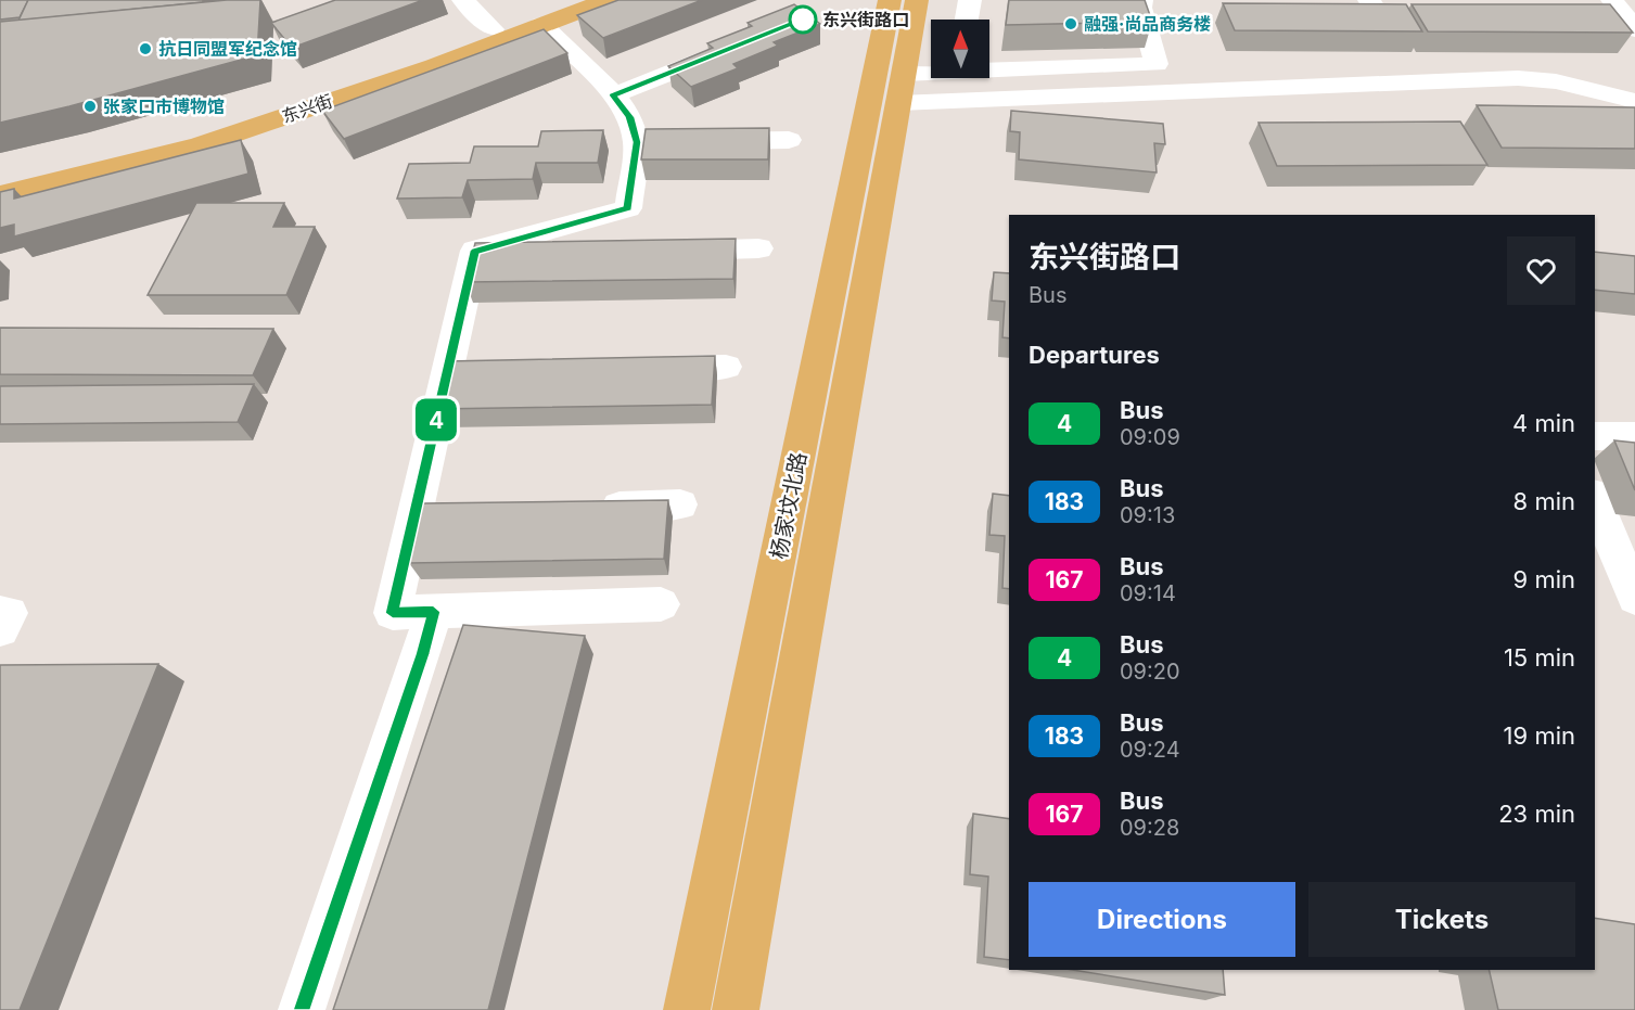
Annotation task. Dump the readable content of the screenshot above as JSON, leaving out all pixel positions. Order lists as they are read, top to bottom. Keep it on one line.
{"streets":{"main road":["东兴街","杨家坟北路"]},"places":["东兴街路口","融强·尚品商务楼","抗日同盟军纪念馆","张家口市博物馆"],"lines":["bus line 4"],"north":"top","page":{"on_map":"4","heading":[["东兴街路口","Bus"],"Departures"],"list":[{"mark":"4","name":"Bus","note":"09:09","value":"4 min"},{"mark":"183","name":"Bus","note":"09:13","value":"8 min"},{"mark":"167","name":"Bus","note":"09:14","value":"9 min"},{"mark":"4","name":"Bus","note":"09:20","value":"15 min"},{"mark":"183","name":"Bus","note":"09:24","value":"19 min"},{"mark":"167","name":"Bus","note":"09:28","value":"23 min"}],"buttons":["Directions","Tickets"]}}
